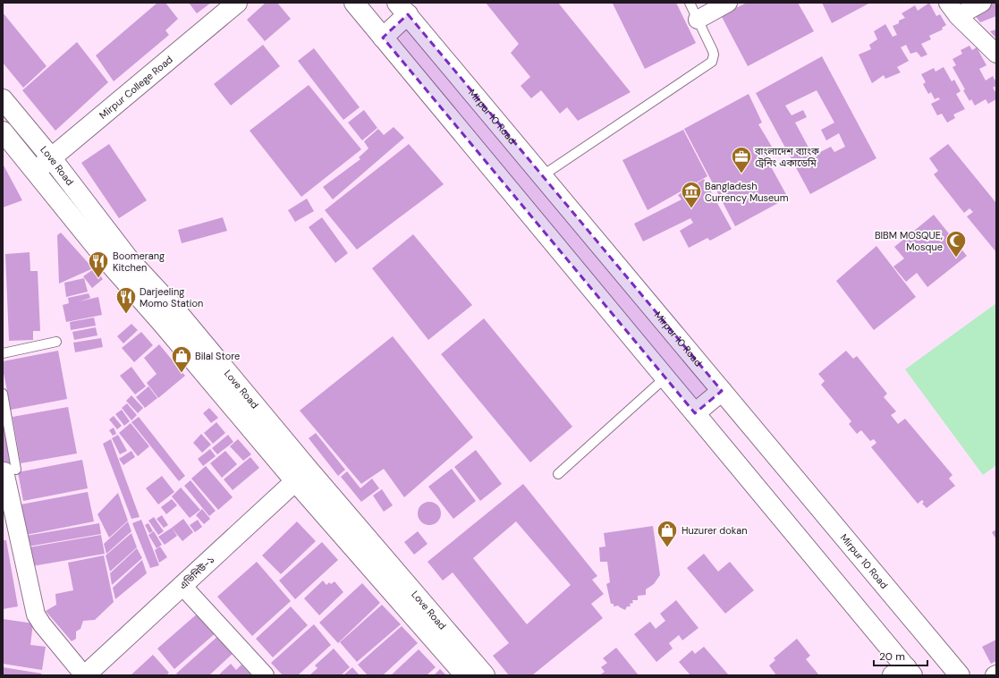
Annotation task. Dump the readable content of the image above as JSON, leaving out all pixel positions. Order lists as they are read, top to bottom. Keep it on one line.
{"streets":{"street":["Mirpur College Road","Mirpur 10 Road","Love Road","এভিনিউ-১"]},"crossings":[["Mirpur College Road","Love Road"],["Love Road","এভিনিউ-১"]],"places":{"office":["বাংলাদেশ ব্যাংক ট্রেনিং একাডেমি"],"museum":["Bangladesh Currency Museum"],"mosque":["BIBM MOSQUE, Mosque"],"restaurant":["Boomerang Kitchen","Darjeeling Momo Station"],"shop":["Bilal Store","Huzurer dokan"]},"scale_bar":"20 m"}
